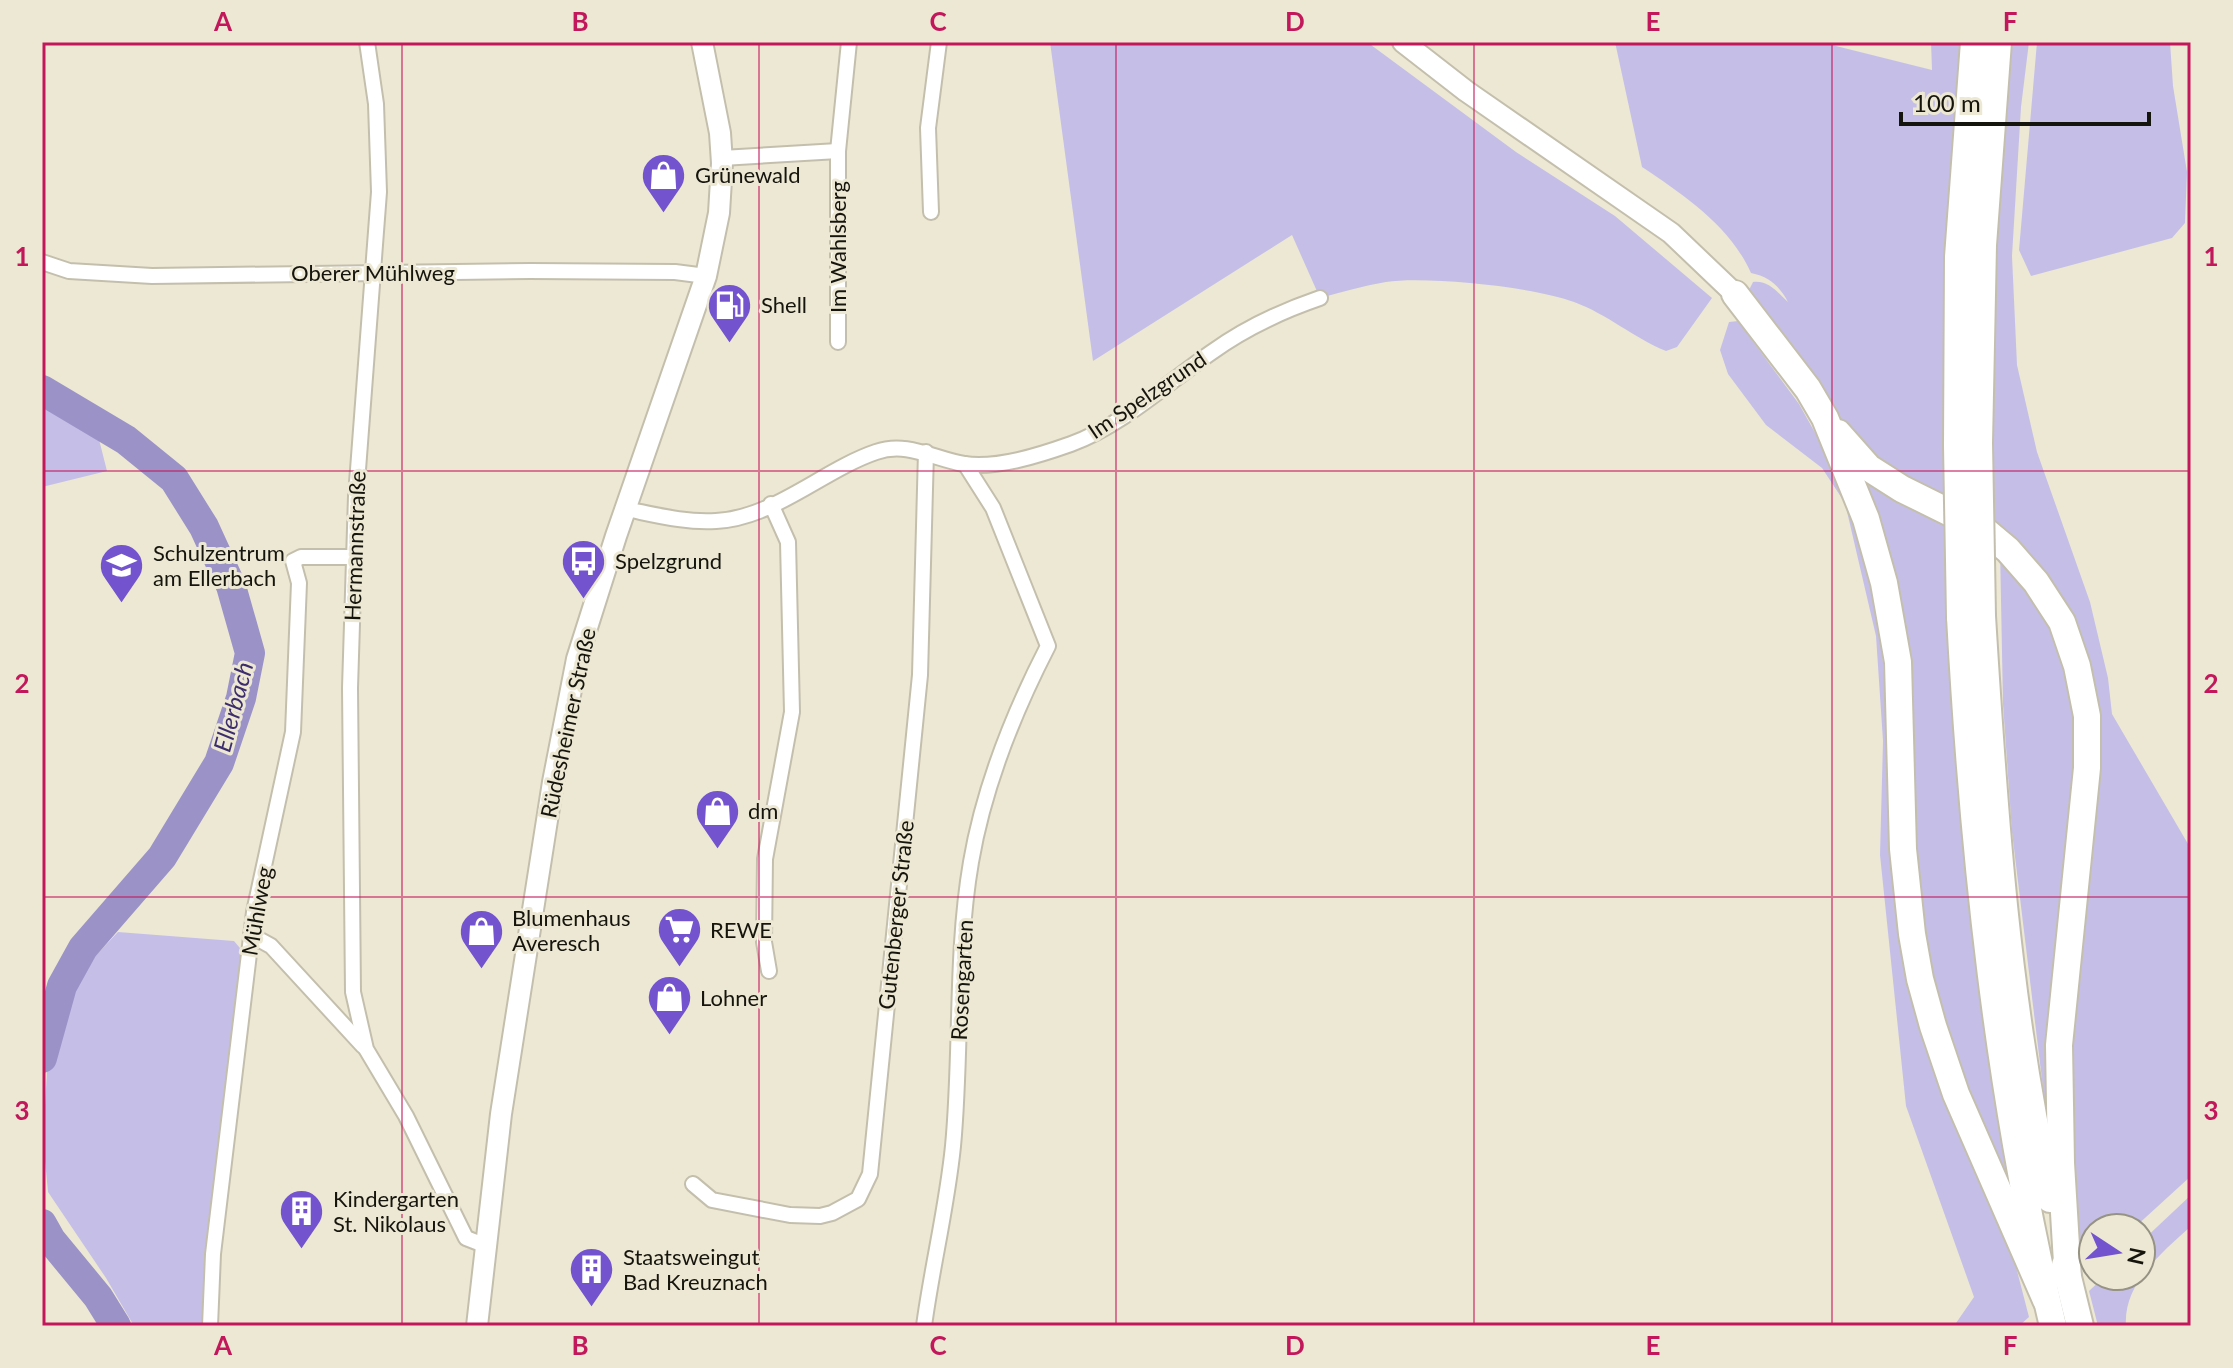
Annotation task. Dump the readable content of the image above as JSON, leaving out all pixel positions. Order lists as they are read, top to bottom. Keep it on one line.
{"streets":{"street":["Im Wahlsberg","Oberer Mühlweg","Im Spelzgrund","Hermannstraße","Rüdesheimer Straße","Mühlweg","Gutenberger Straße","Rosengarten"]},"crossings":[["Im Wahlsberg","Rüdesheimer Straße"],["Oberer Mühlweg","Hermannstraße"],["Oberer Mühlweg","Rüdesheimer Straße"],["Im Spelzgrund","Rüdesheimer Straße"],["Im Spelzgrund","Gutenberger Straße"],["Im Spelzgrund","Rosengarten"],["Hermannstraße","Rüdesheimer Straße"],["Hermannstraße","Mühlweg"]],"water":["Ellerbach"],"places":{"shop":["Grünewald","dm","Blumenhaus Averesch","Lohner"],"fuel station":["Shell"],"bus stop":["Spelzgrund"],"school or university":["Schulzentrum am Ellerbach"],"supermarket":["REWE"],"building":["Kindergarten St. Nikolaus","Staatsweingut Bad Kreuznach"]},"scale_bar":"100 m","north":"right","grid":{"columns":["A","B","C","D","E","F"],"rows":["1","2","3"]}}
